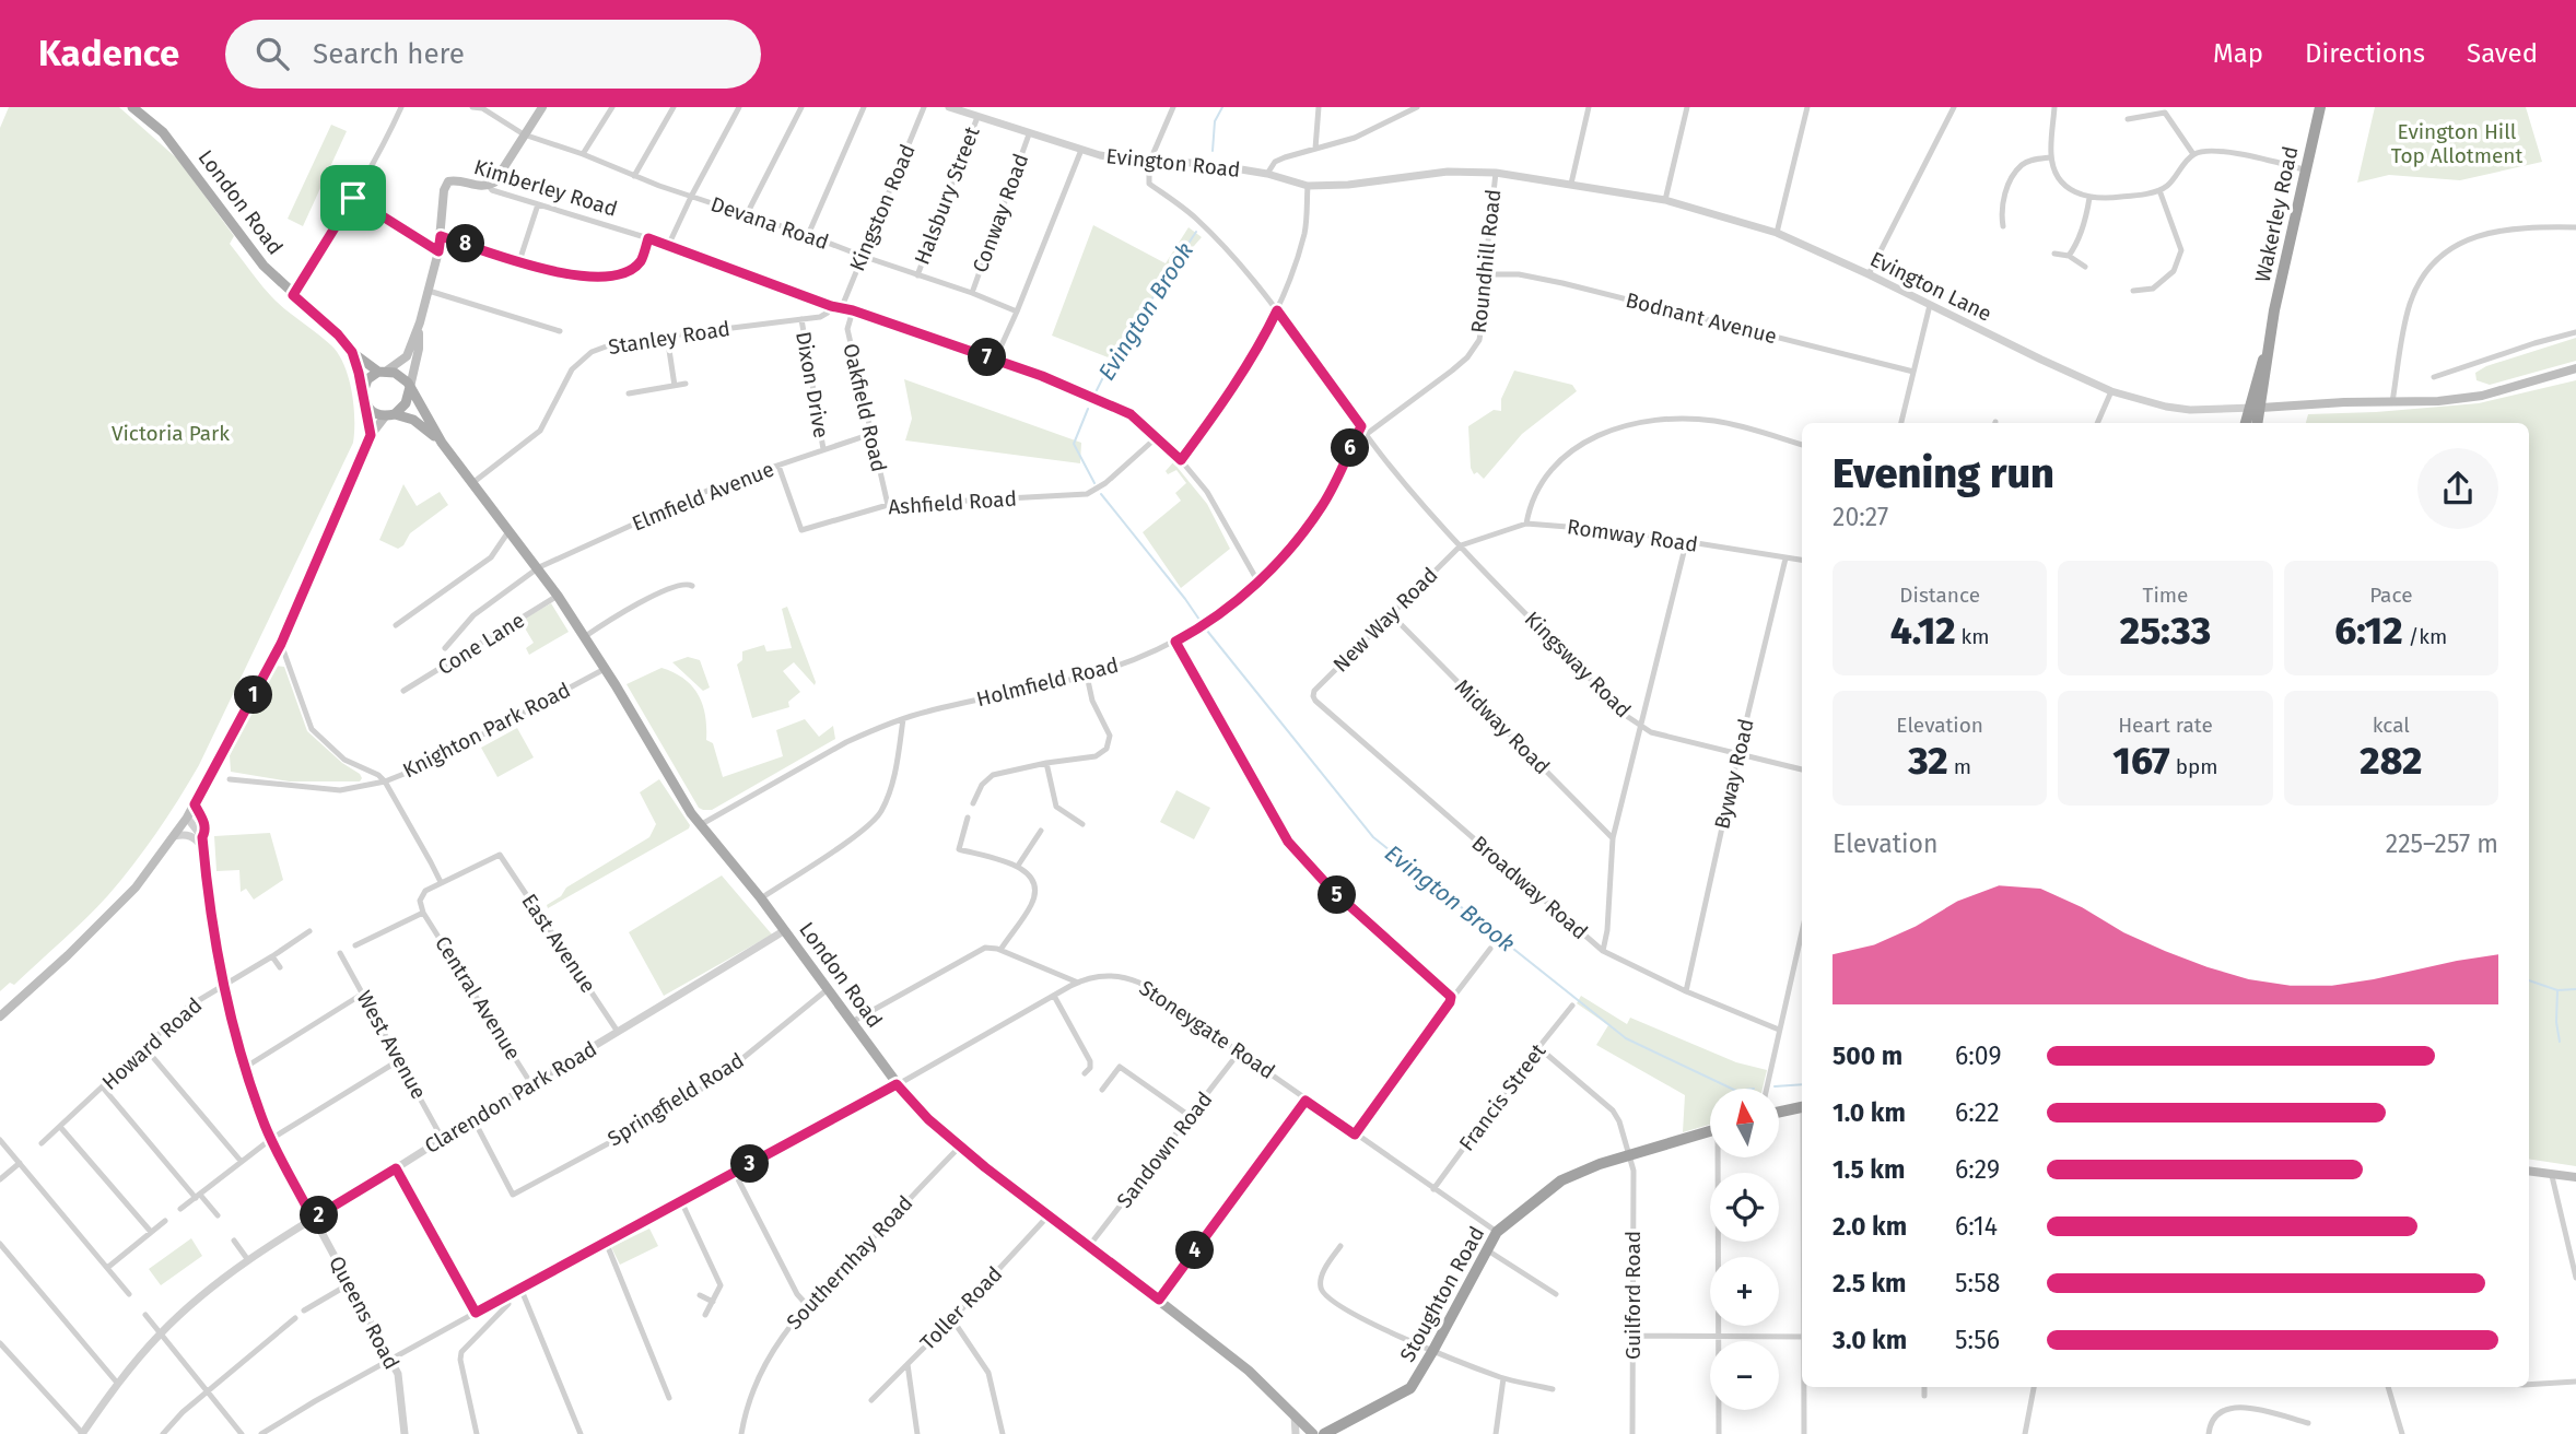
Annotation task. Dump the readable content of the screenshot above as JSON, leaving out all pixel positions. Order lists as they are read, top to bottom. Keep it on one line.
{"streets":{"highway":["Wakerley Road","Stoughton Road"],"main road":["Kimberley Road","London Road","Evington Lane"],"street":["Evington Road","Halsbury Street","Kingston Road","Conway Road","Devana Road","Roundhill Road","Bodnant Avenue","Stanley Road","Dixon Drive","Oakfield Road","Elmfield Avenue","Ashfield Road","Romway Road","New Way Road","Cone Lane","Kingsway Road","Holmfield Road","Midway Road","Knighton Park Road","Byway Road","Broadway Road","East Avenue","Central Avenue","Stoneygate Road","Howard Road","West Avenue","Clarendon Park Road","Francis Street","Springfield Road","Sandown Road","Southernhay Road","Guilford Road","Toller Road","Queens Road"]},"crossings":[["Evington Road","Halsbury Street"],["Evington Road","Conway Road"],["Evington Road","Evington Lane"],["Evington Road","Kingsway Road"],["Kimberley Road","Kingston Road"],["Kimberley Road","Stanley Road"],["Kimberley Road","Oakfield Road"],["Kimberley Road","Ashfield Road"],["Kimberley Road","Holmfield Road"],["Halsbury Street","Devana Road"],["London Road","Stanley Road"],["London Road","Elmfield Avenue"],["London Road","Cone Lane"],["London Road","Holmfield Road"],["London Road","Knighton Park Road"],["London Road","Stoneygate Road"],["London Road","Clarendon Park Road"],["London Road","Springfield Road"],["London Road","Sandown Road"],["London Road","Southernhay Road"],["London Road","Toller Road"],["Kingston Road","Devana Road"],["Conway Road","Devana Road"],["Wakerley Road","Evington Lane"],["Roundhill Road","Evington Lane"],["Roundhill Road","Bodnant Avenue"],["Roundhill Road","Kingsway Road"],["Stanley Road","Dixon Drive"],["Dixon Drive","Elmfield Avenue"],["Oakfield Road","Elmfield Avenue"],["Oakfield Road","Ashfield Road"],["Elmfield Avenue","Ashfield Road"],["Romway Road","New Way Road"],["Romway Road","Kingsway Road"],["Romway Road","Byway Road"],["New Way Road","Kingsway Road"],["New Way Road","Midway Road"],["New Way Road","Broadway Road"],["Kingsway Road","Holmfield Road"],["Kingsway Road","Byway Road"],["Byway Road","Broadway Road"],["East Avenue","Clarendon Park Road"],["Central Avenue","Clarendon Park Road"],["Stoneygate Road","Francis Street"],["Stoneygate Road","Sandown Road"],["Stoneygate Road","Stoughton Road"],["Stoneygate Road","Queens Road"],["Howard Road","Queens Road"],["West Avenue","Clarendon Park Road"],["Clarendon Park Road","Springfield Road"],["Clarendon Park Road","Queens Road"],["Francis Street","Guilford Road"],["Stoughton Road","Guilford Road"]],"water":["Evington Brook"],"parks":["Evington Hill Top Allotment","Victoria Park"],"north":"top","page":{"header":"Kadence","search":"Search here","nav":["Map","Directions","Saved"],"pins":["8","7","6","1","5","3","2","4"],"heading":["Evening run","20:27"],"stats":[["Distance","4.12 km"],["Time","25:33"],["Pace","6:12 /km"],["Elevation","32 m"],["Heart rate","167 bpm"],["kcal","282"]],"chart":["Elevation","225–257 m"],"list":[{"name":"500 m","note":"6:09"},{"name":"1.0 km","note":"6:22"},{"name":"1.5 km","note":"6:29"},{"name":"2.0 km","note":"6:14"},{"name":"2.5 km","note":"5:58"},{"name":"3.0 km","note":"5:56"}],"map_buttons":["+","−"]}}
